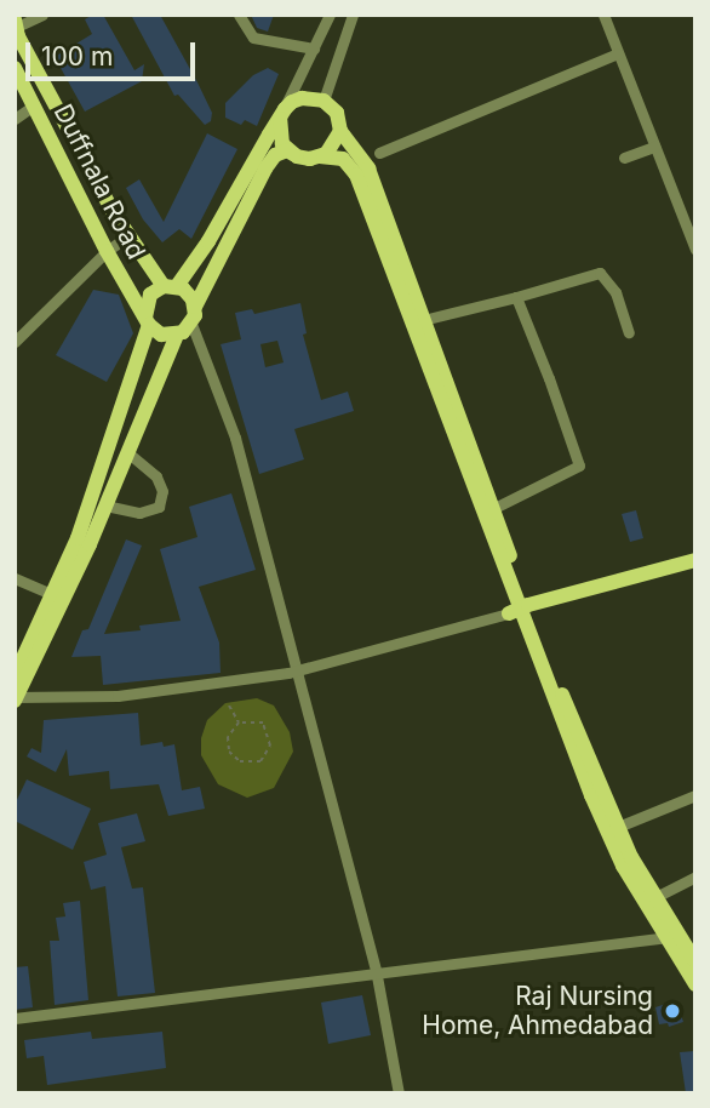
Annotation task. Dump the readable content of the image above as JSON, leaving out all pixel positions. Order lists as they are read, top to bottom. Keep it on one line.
{"streets":{"main road":["Duffnala Road"]},"places":["Raj Nursing Home, Ahmedabad"],"scale_bar":"100 m"}
